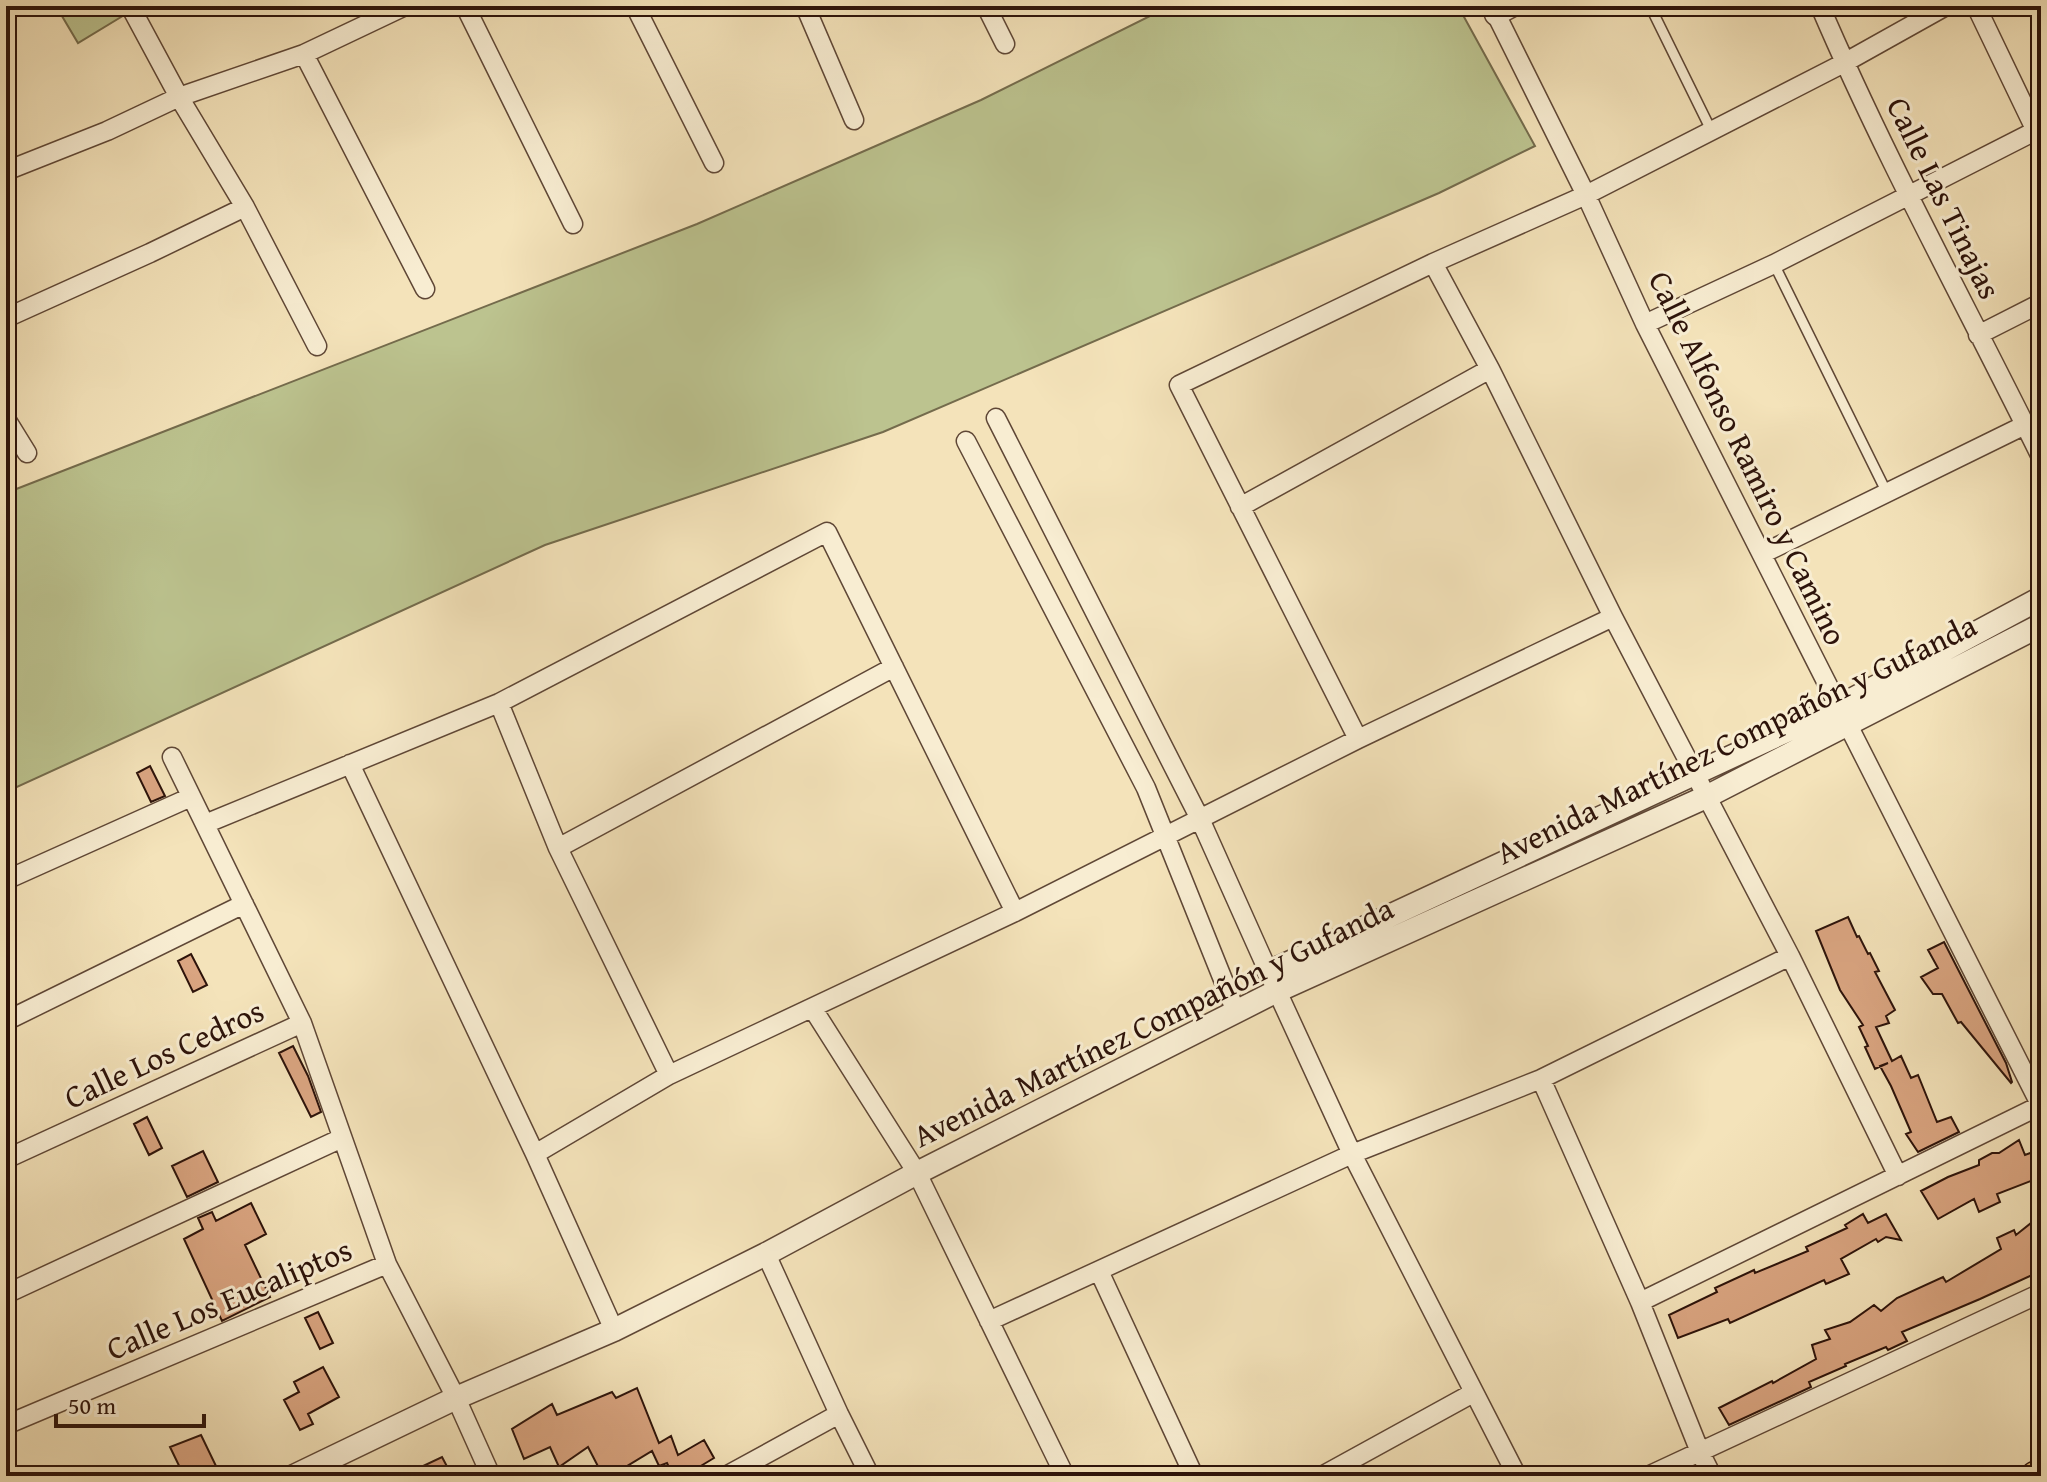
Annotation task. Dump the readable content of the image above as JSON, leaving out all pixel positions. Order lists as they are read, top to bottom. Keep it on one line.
{"streets":{"street":["Calle Las Tinajas","Calle Alfonso Ramiro y Camino","Avenida Martínez Compañón y Gufanda","Calle Los Cedros","Calle Los Eucaliptos"]},"crossings":[["Calle Alfonso Ramiro y Camino","Avenida Martínez Compañón y Gufanda"]],"scale_bar":"50 m"}
